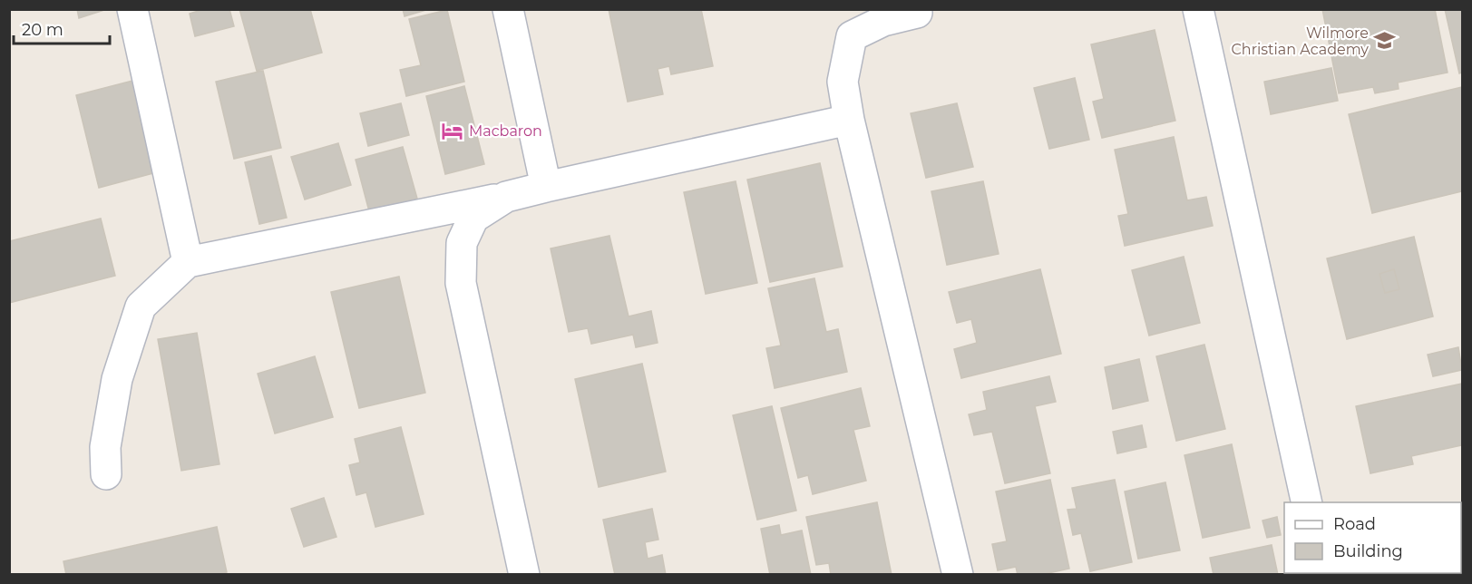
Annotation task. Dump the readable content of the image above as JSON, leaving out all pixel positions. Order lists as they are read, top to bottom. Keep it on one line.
{"places":{"school or university":["Wilmore Christian Academy"],"hotel":["Macbaron"]},"legend":["Road","Building"],"scale_bar":"20 m"}
